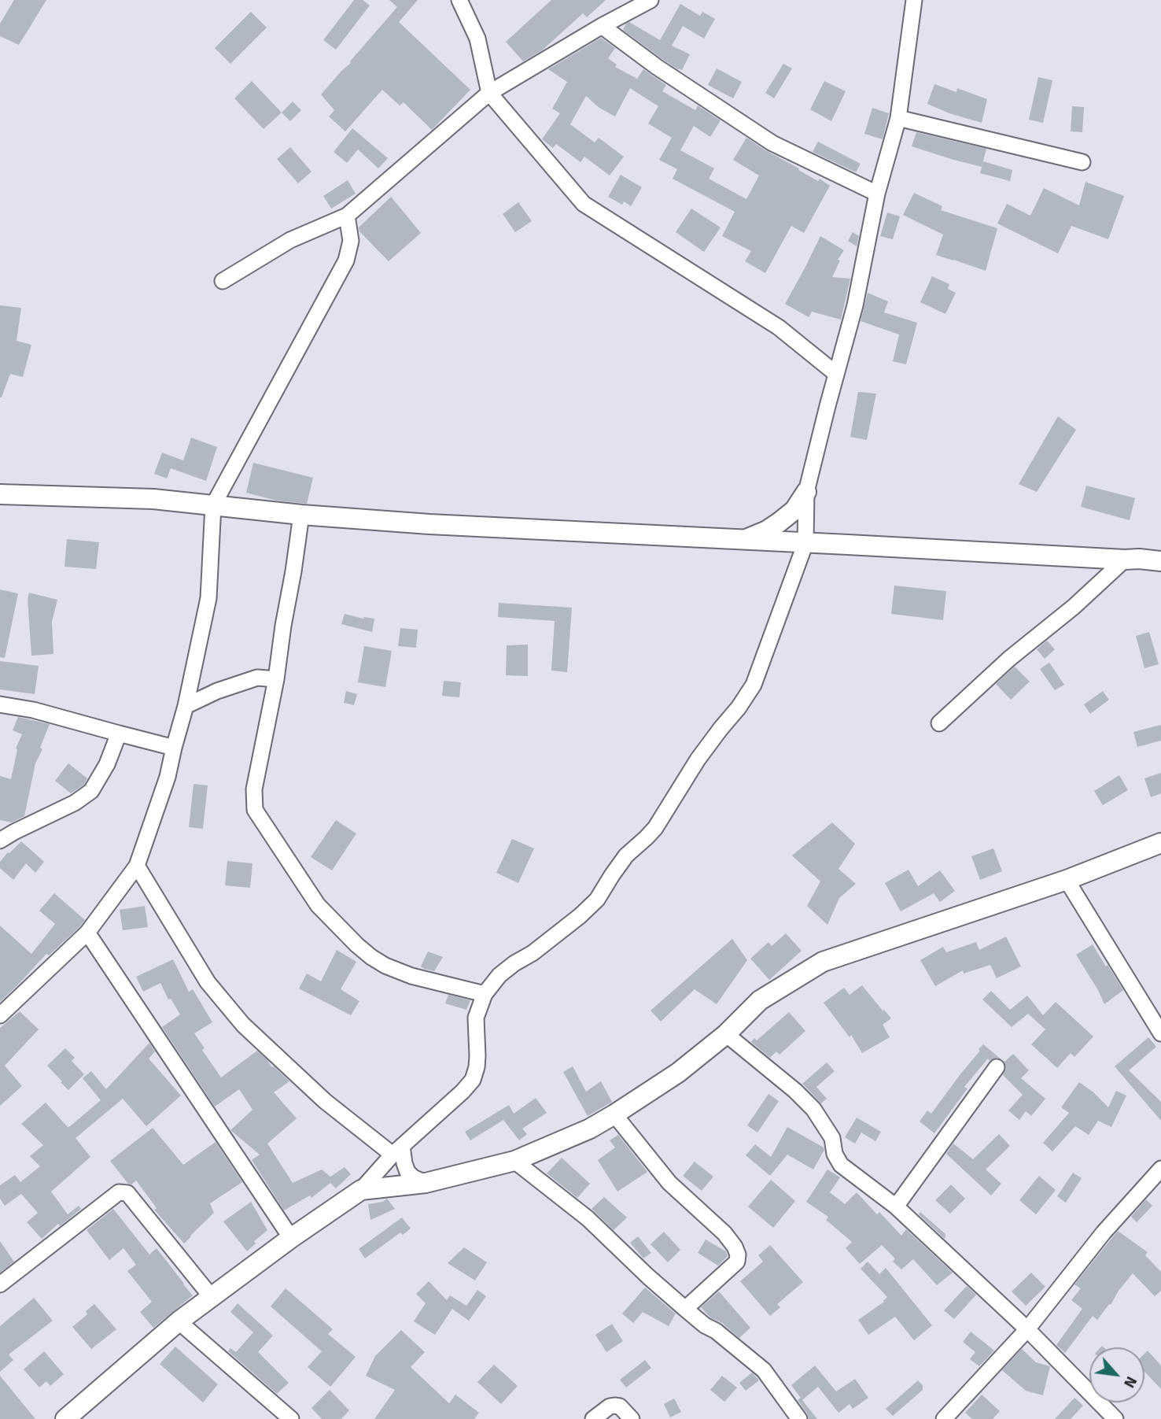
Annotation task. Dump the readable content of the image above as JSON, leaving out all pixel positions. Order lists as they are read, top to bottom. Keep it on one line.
{"north":"bottom right"}
